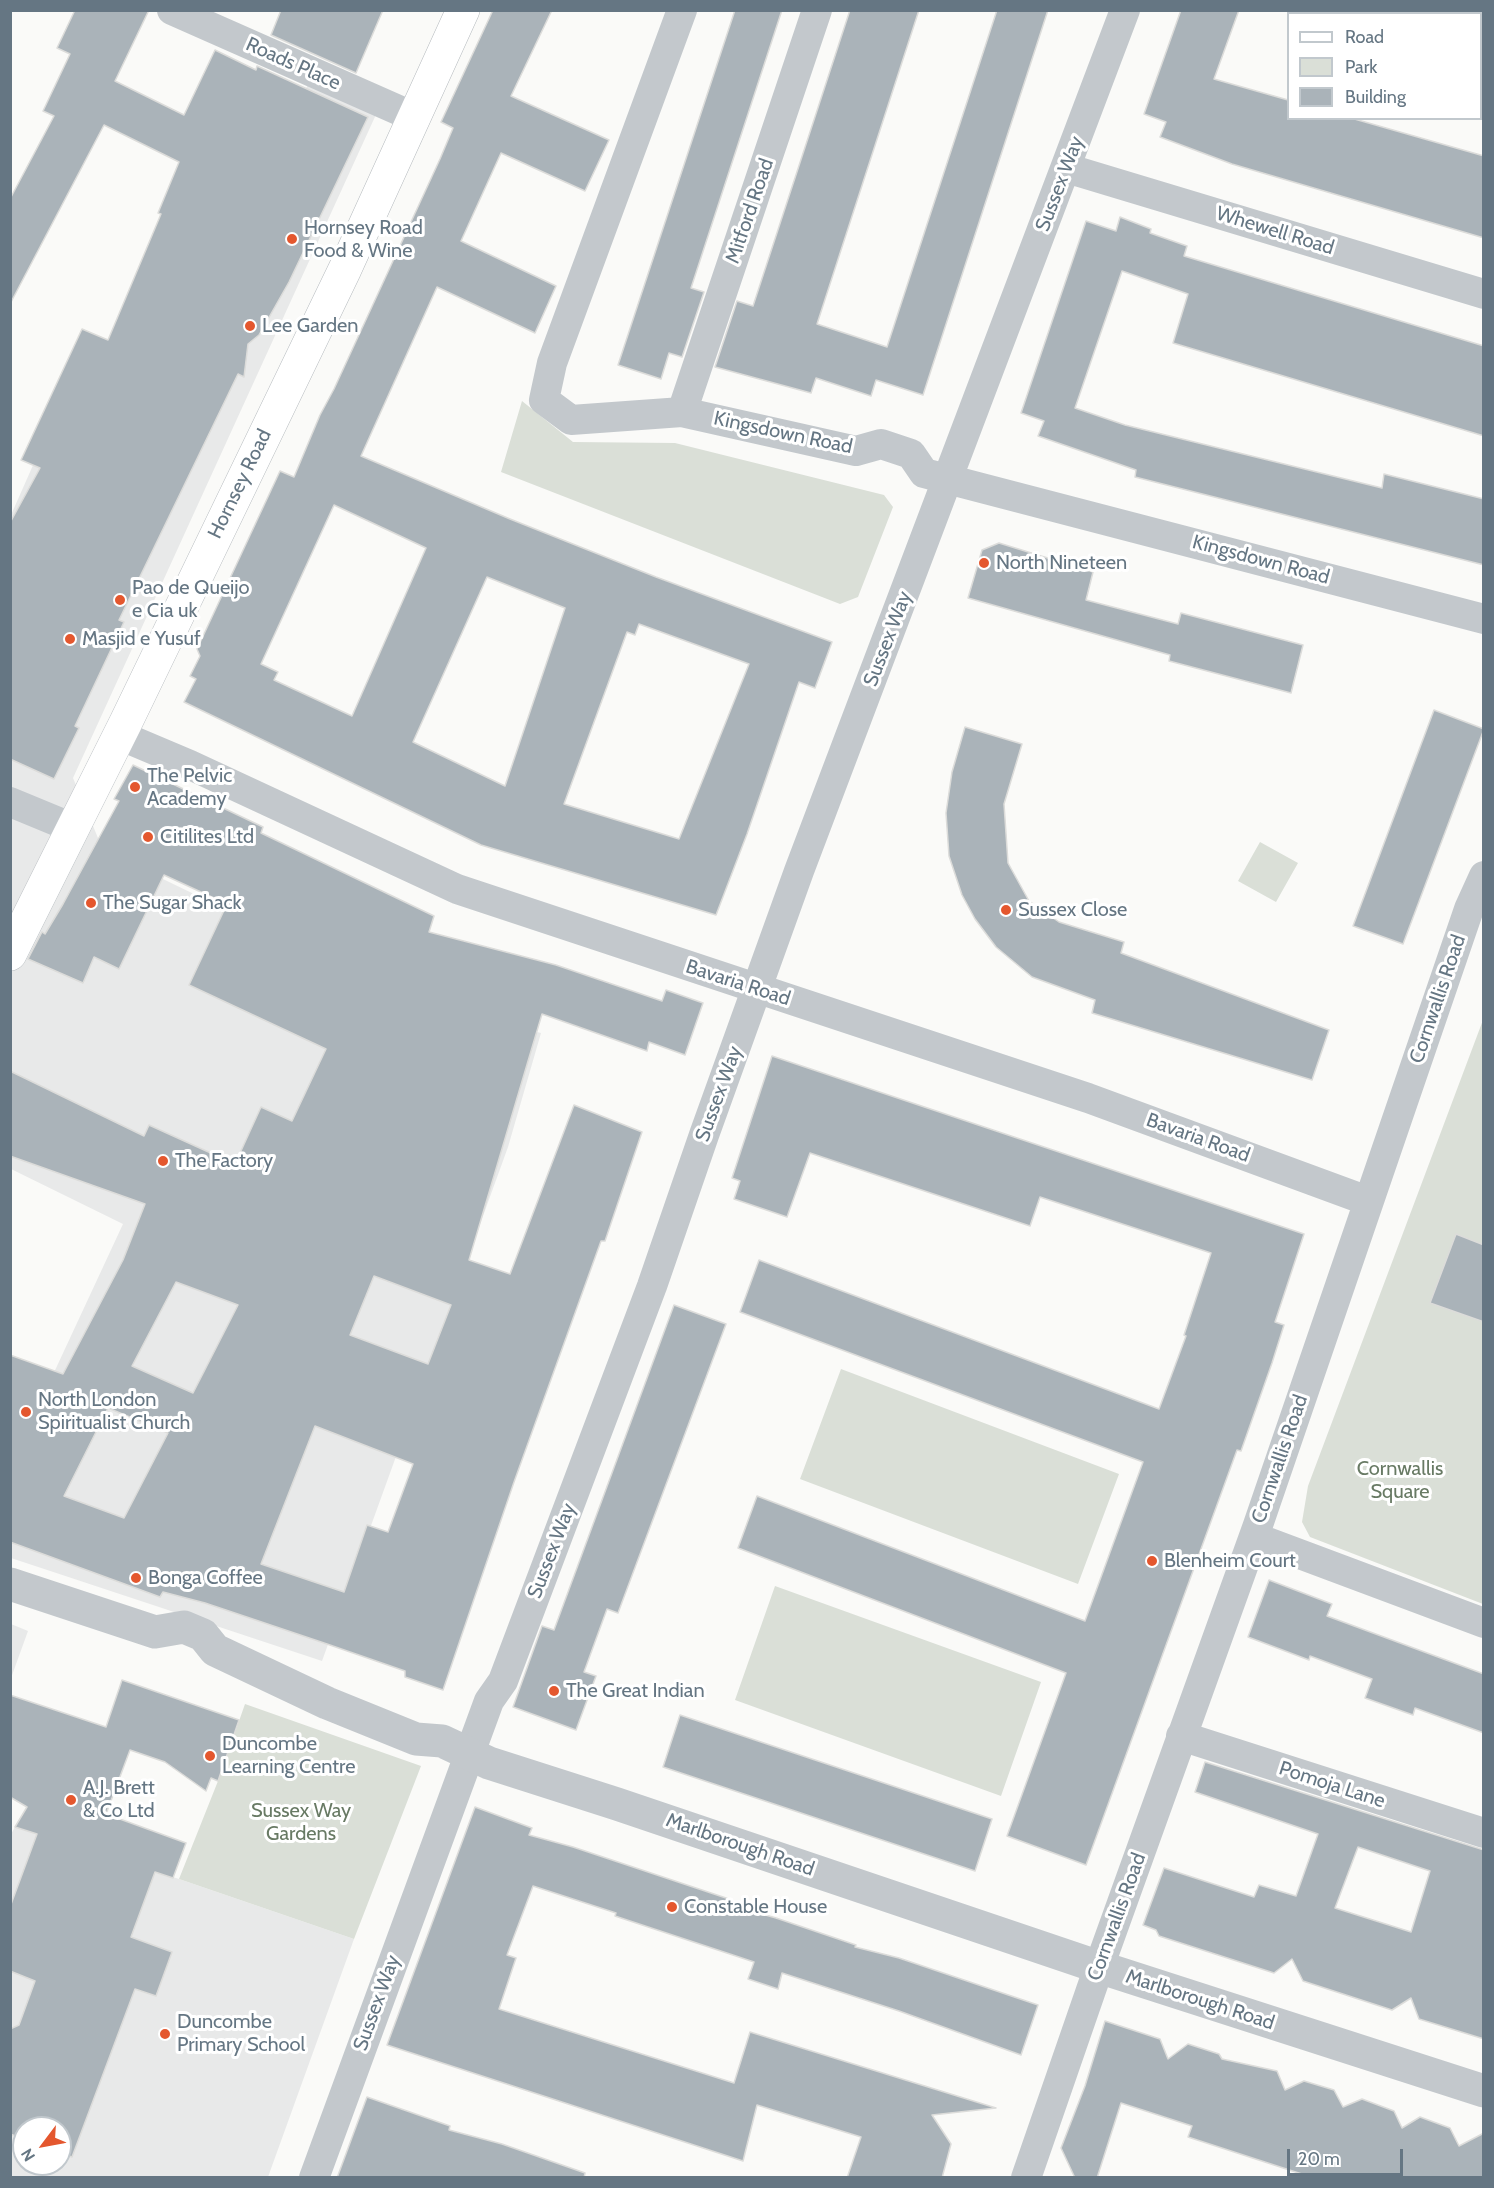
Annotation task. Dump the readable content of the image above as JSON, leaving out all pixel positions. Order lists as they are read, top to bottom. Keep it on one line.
{"streets":{"main road":["Hornsey Road"],"street":["Roads Place","Sussex Way","Mitford Road","Whewell Road","Kingsdown Road","Bavaria Road","Cornwallis Road","Pomoja Lane","Marlborough Road"]},"crossings":[["Roads Place","Hornsey Road"],["Sussex Way","Whewell Road"],["Sussex Way","Kingsdown Road"],["Sussex Way","Bavaria Road"],["Sussex Way","Marlborough Road"],["Mitford Road","Kingsdown Road"],["Hornsey Road","Bavaria Road"],["Bavaria Road","Cornwallis Road"],["Cornwallis Road","Pomoja Lane"],["Cornwallis Road","Marlborough Road"]],"parks":["Cornwallis Square","Sussex Way Gardens"],"places":["Hornsey Road Food & Wine","Lee Garden","North Nineteen","Pao de Queijo e Cia uk","Masjid e Yusuf","The Pelvic Academy","Citilites Ltd","The Sugar Shack","Sussex Close","The Factory","North London Spiritualist Church","Blenheim Court","Bonga Coffee","The Great Indian","Duncombe Learning Centre","A.J. Brett & Co Ltd","Constable House","Duncombe Primary School"],"legend":["Road","Park","Building"],"scale_bar":"20 m","north":"bottom left"}
